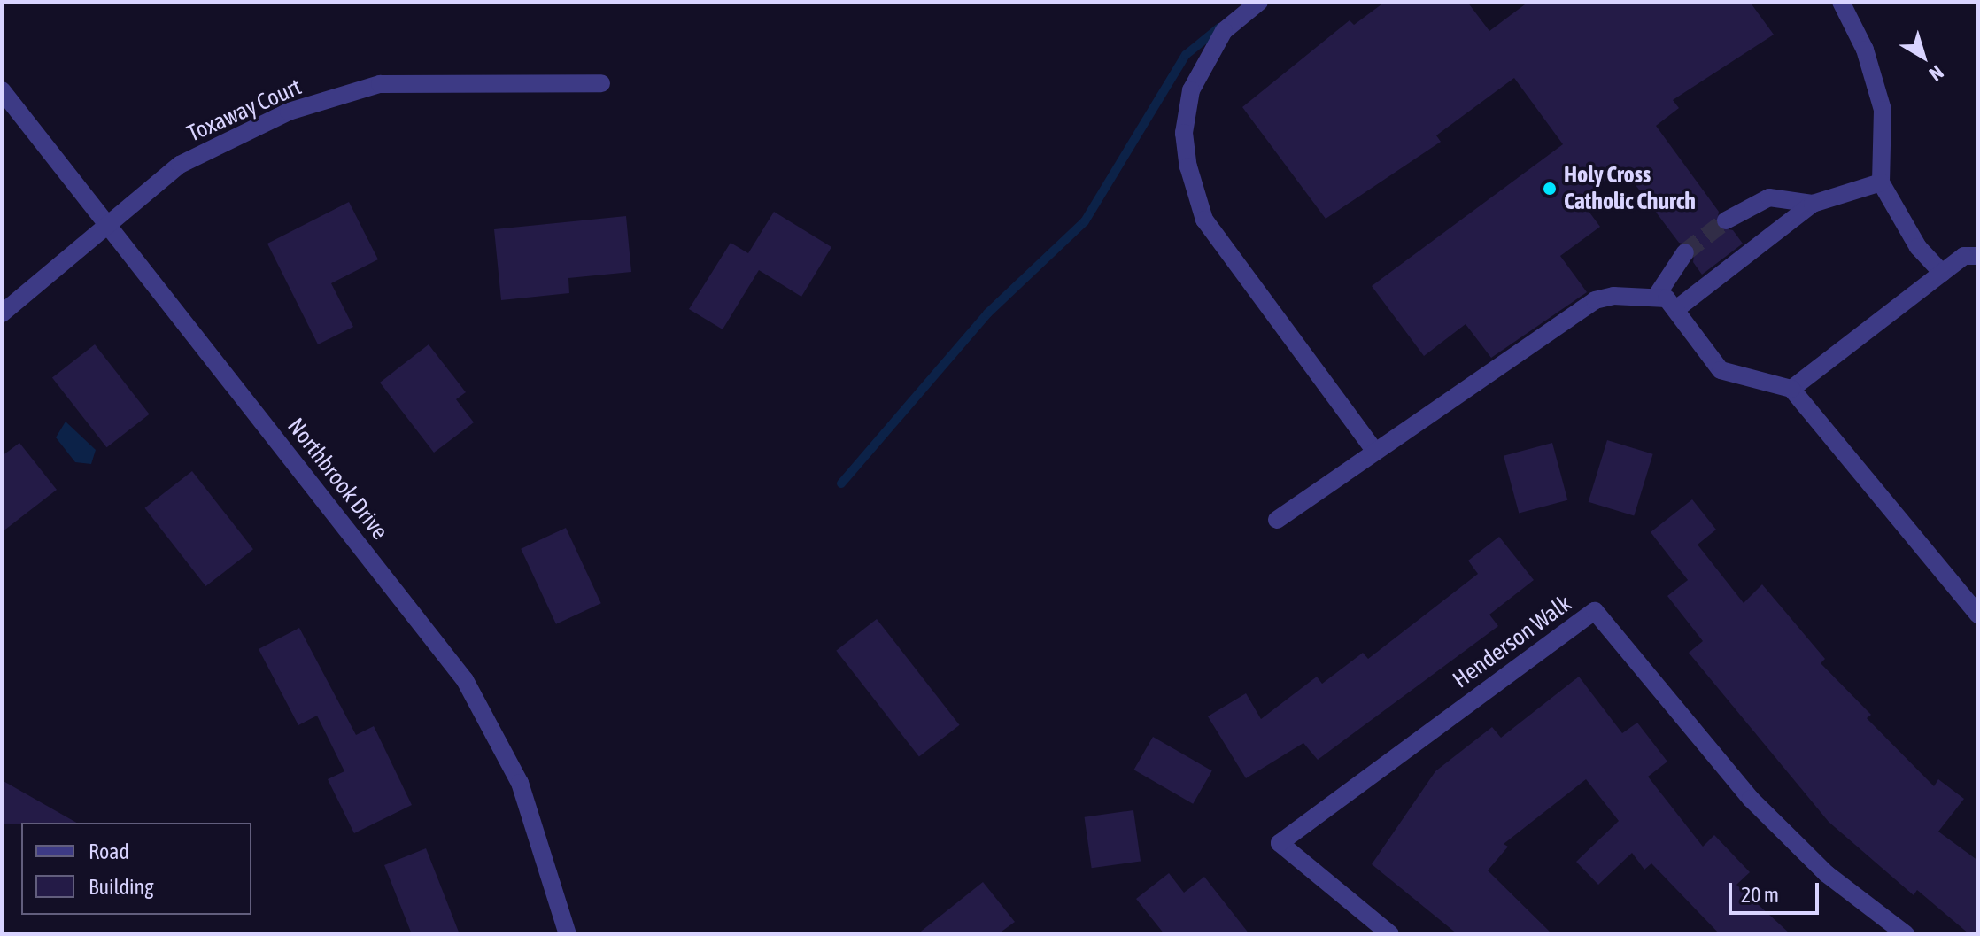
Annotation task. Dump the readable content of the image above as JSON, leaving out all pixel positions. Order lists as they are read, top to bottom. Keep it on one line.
{"streets":{"street":["Toxaway Court","Northbrook Drive","Henderson Walk"]},"crossings":[["Toxaway Court","Northbrook Drive"]],"places":["Holy Cross Catholic Church"],"legend":["Road","Building"],"scale_bar":"20 m","north":"bottom right"}
